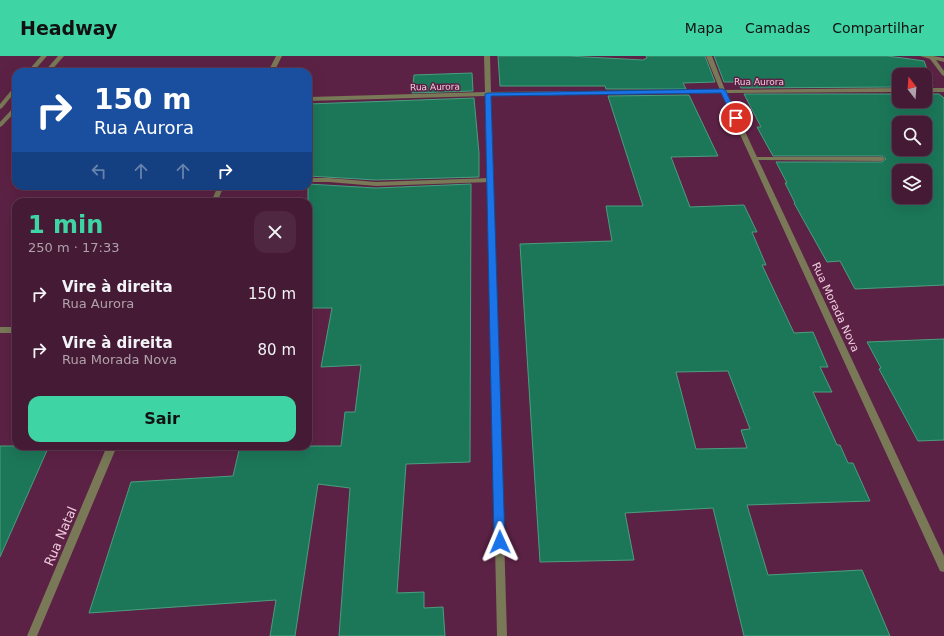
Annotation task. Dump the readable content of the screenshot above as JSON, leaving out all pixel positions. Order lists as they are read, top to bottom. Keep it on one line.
{"streets":{"street":["Rua Aurora","Rua Morada Nova","Rua Natal"]},"crossings":[["Rua Aurora","Rua Morada Nova"]],"north":"top","page":{"header":"Headway","nav":["Mapa","Camadas","Compartilhar"],"turn":["150 m","Rua Aurora"],"heading":["1 min","250 m · 17:33"],"list":[{"name":"Vire à direita","note":"Rua Aurora","value":"150 m"},{"name":"Vire à direita","note":"Rua Morada Nova","value":"80 m"}],"buttons":"Sair"}}
